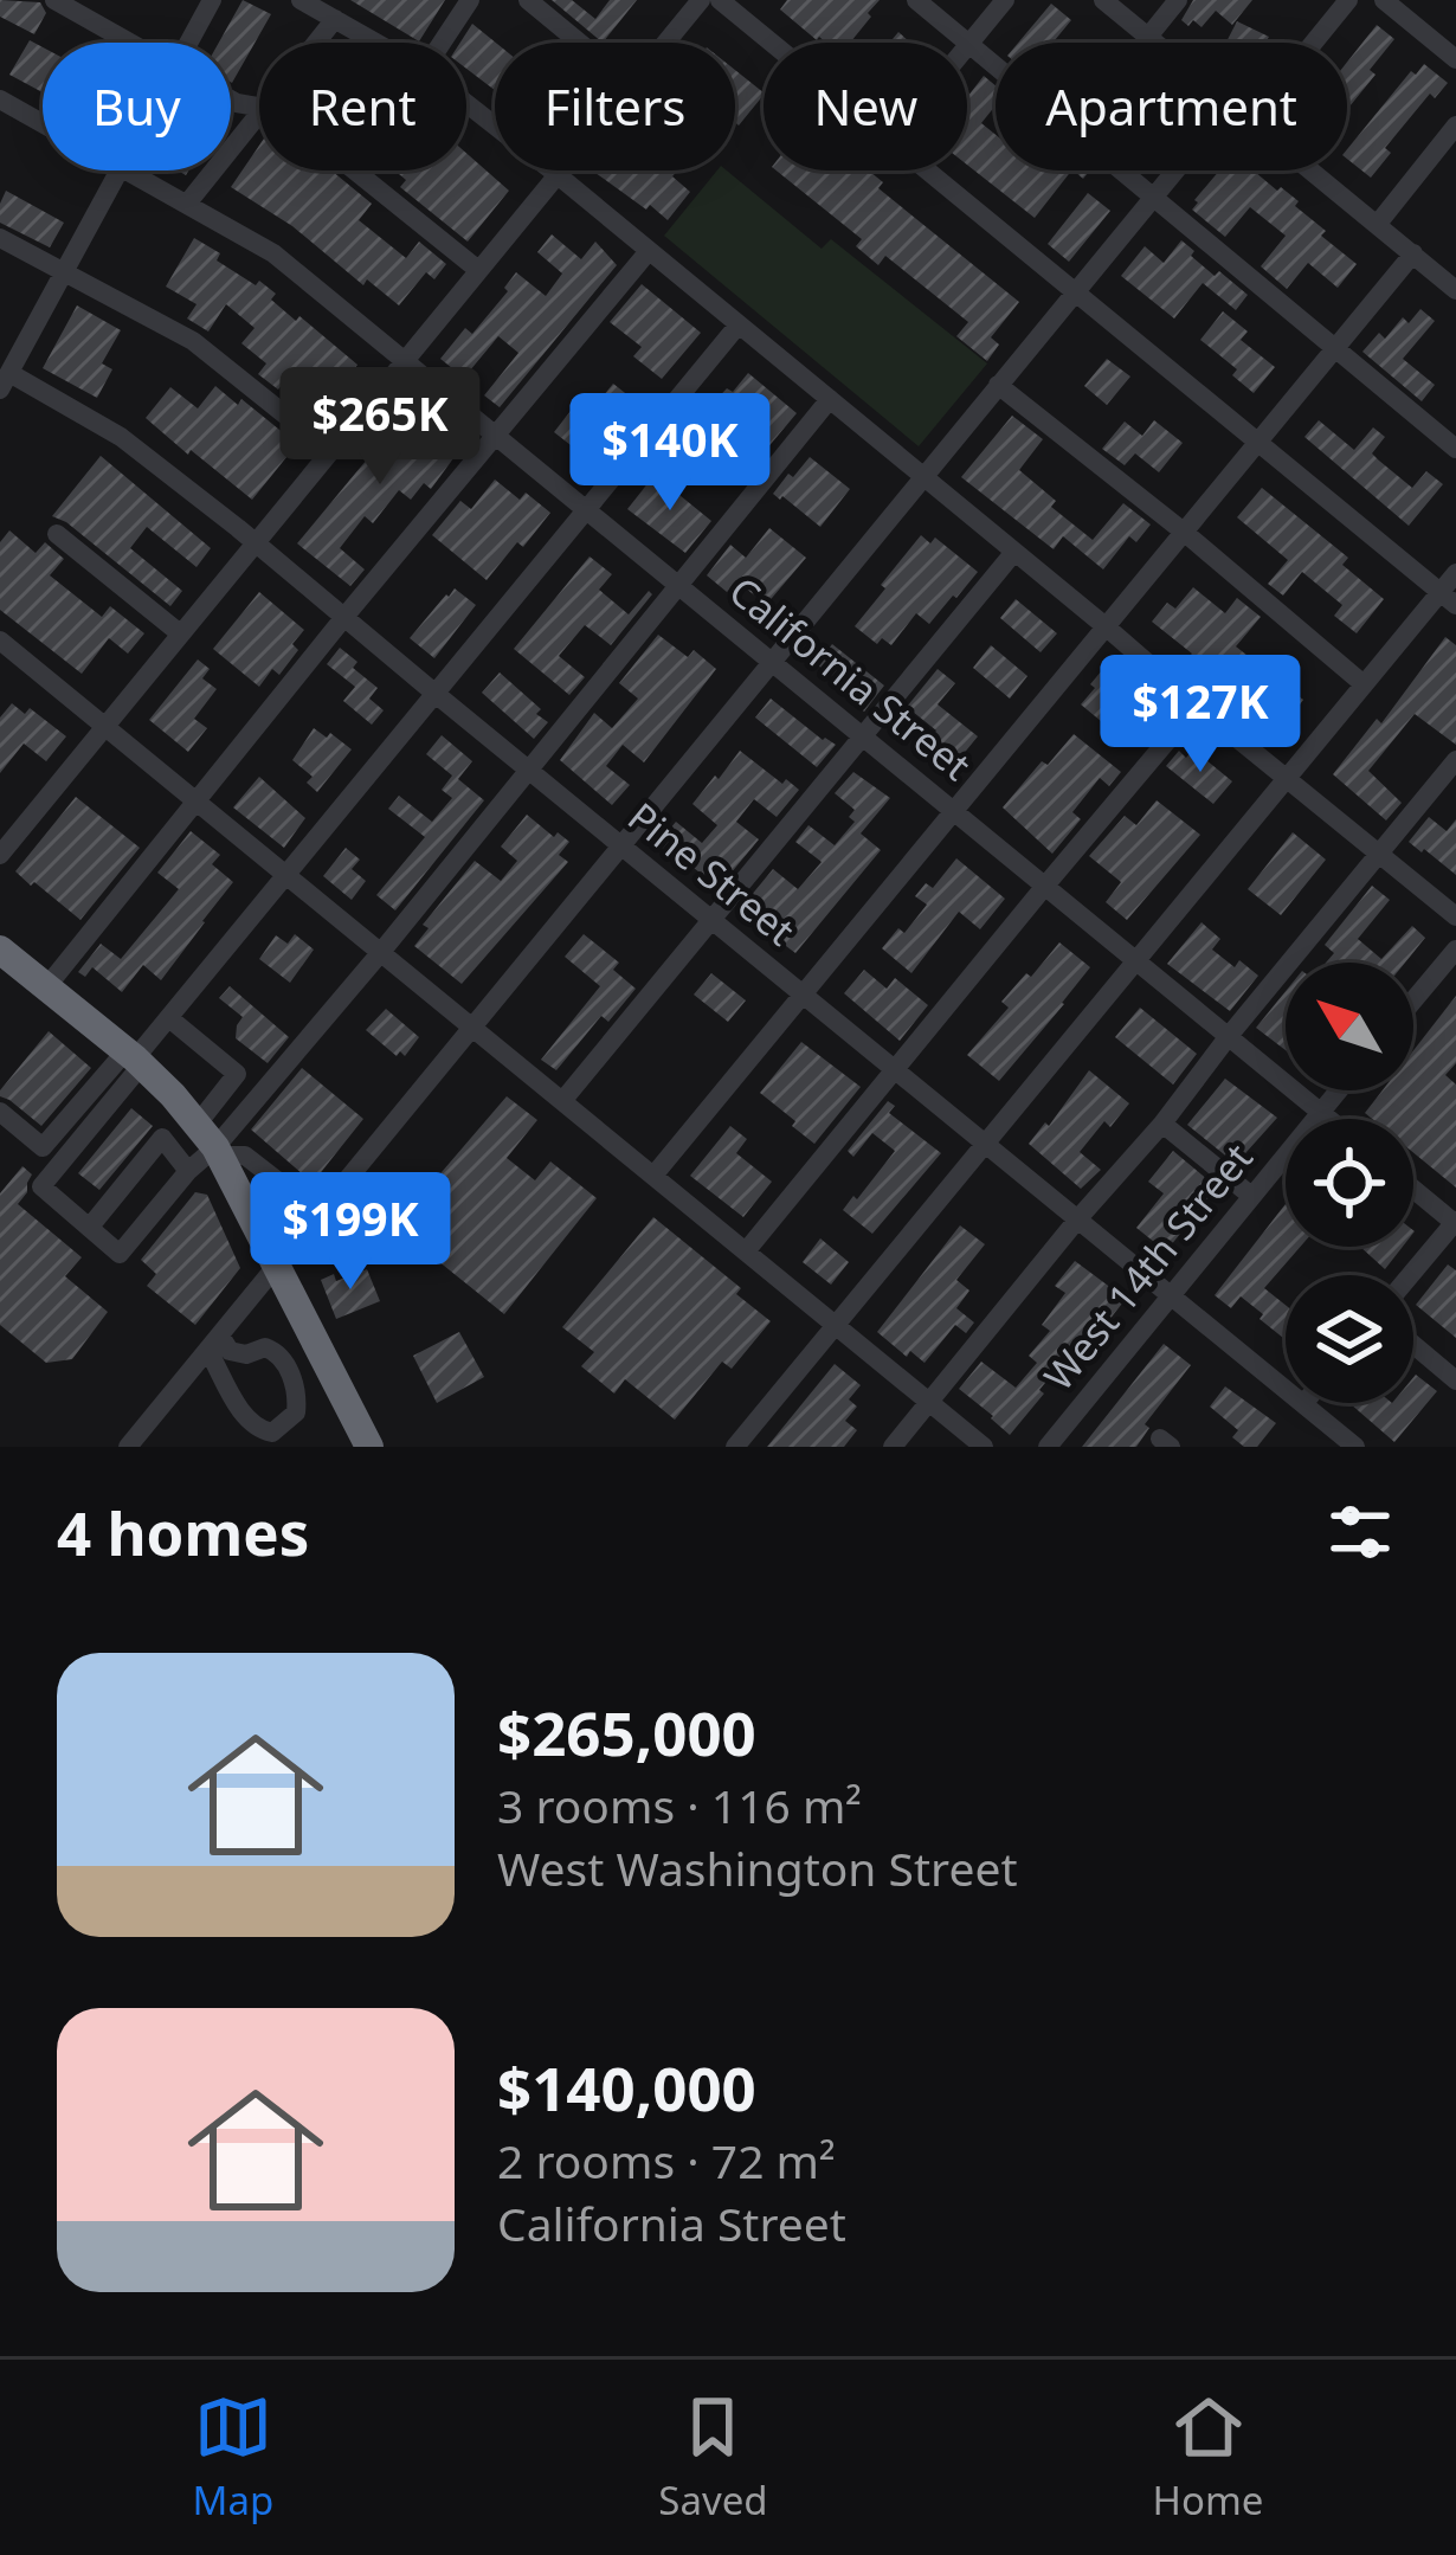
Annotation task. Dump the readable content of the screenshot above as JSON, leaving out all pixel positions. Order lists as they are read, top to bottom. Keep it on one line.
{"streets":{"street":["California Street","Pine Street","West 14th Street"]},"crossings":[["California Street","West 14th Street"],["Pine Street","West 14th Street"]],"north":"top left","page":{"chip":["Buy","Rent","Filters","New","Apartment"],"price":["$265K","$140K","$127K","$199K"],"heading":"4 homes","list":[{"name":"$265,000","note":"3 rooms · 116 m² · West Washington Street"},{"name":"$140,000","note":"2 rooms · 72 m² · California Street"}],"tabs":["Map","Saved","Home"]}}
